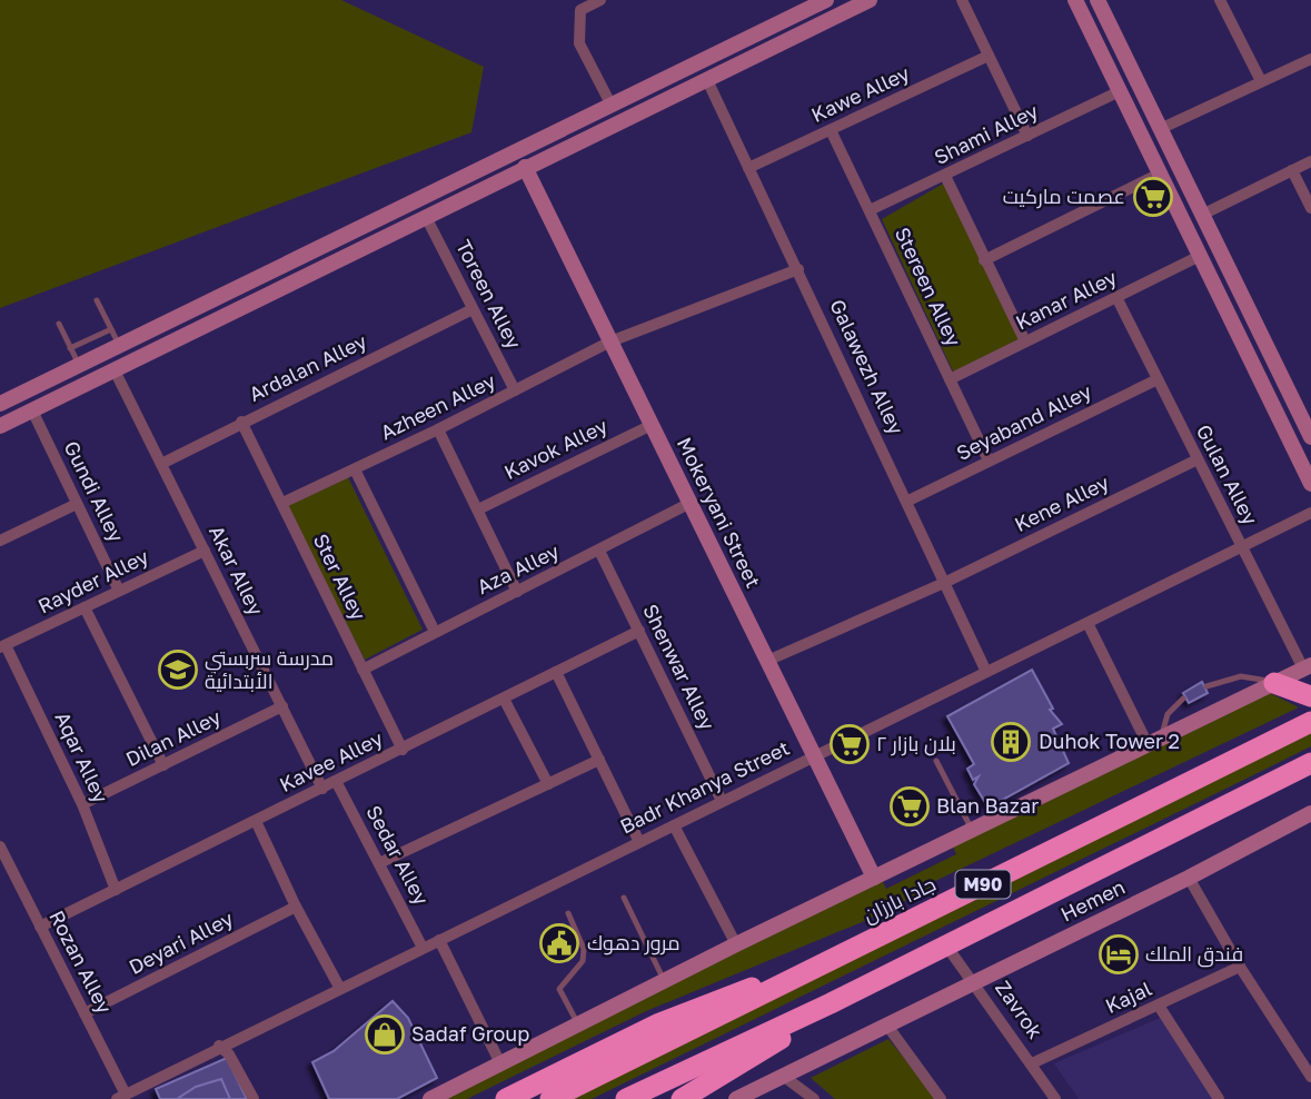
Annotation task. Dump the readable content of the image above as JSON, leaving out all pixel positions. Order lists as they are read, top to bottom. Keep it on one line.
{"streets":{"highway":["M90","جادا بارزان"],"main road":["Mokeryani Street","Hemen"],"street":["Kawe Alley","Shami Alley","Stereen Alley","Toreen Alley","Kanar Alley","Galawezh Alley","Ardalan Alley","Azheen Alley","Seyaband Alley","Kavok Alley","Gulan Alley","Gundi Alley","Kene Alley","Aza Alley","Akar Alley","Ster Alley","Rayder Alley","Shenwar Alley","Dilan Alley","Aqar Alley","Kavee Alley","Badr Khanya Street","Sedar Alley","Deyari Alley","Rozan Alley","Kajal","Zavrok"]},"crossings":[["Kawe Alley","Stereen Alley"],["Kawe Alley","Galawezh Alley"],["Shami Alley","Stereen Alley"],["Stereen Alley","Kanar Alley"],["Stereen Alley","Seyaband Alley"],["Toreen Alley","Ardalan Alley"],["Toreen Alley","Azheen Alley"],["Kanar Alley","Gulan Alley"],["Galawezh Alley","Azheen Alley"],["Galawezh Alley","Seyaband Alley"],["Galawezh Alley","Kene Alley"],["Galawezh Alley","Badr Khanya Street"],["Ardalan Alley","Akar Alley"],["Ardalan Alley","Ster Alley"],["Azheen Alley","Mokeryani Street"],["Azheen Alley","Ster Alley"],["Seyaband Alley","Gulan Alley"],["Kavok Alley","Mokeryani Street"],["Gulan Alley","Kene Alley"],["Gulan Alley","Badr Khanya Street"],["Gundi Alley","Rayder Alley"],["Kene Alley","Mokeryani Street"],["Mokeryani Street","Aza Alley"],["Mokeryani Street","Badr Khanya Street"],["Aza Alley","Ster Alley"],["Aza Alley","Shenwar Alley"],["Akar Alley","Rayder Alley"],["Akar Alley","Dilan Alley"],["Akar Alley","Kavee Alley"],["Ster Alley","Kavee Alley"],["Rayder Alley","Aqar Alley"],["Shenwar Alley","Kavee Alley"],["Shenwar Alley","Badr Khanya Street"],["Dilan Alley","Aqar Alley"],["Aqar Alley","Kavee Alley"],["Kavee Alley","Sedar Alley"],["Kavee Alley","Rozan Alley"],["Badr Khanya Street","Sedar Alley"],["Badr Khanya Street","Rozan Alley"],["M90","Zavrok"],["Hemen","Zavrok"],["Deyari Alley","Rozan Alley"],["Kajal","Zavrok"]],"places":{"supermarket":["عصمت ماركيت","بلان بازار ٢","Blan Bazar"],"school or university":["مدرسة سربستي الأبتدائية"],"building":["Duhok Tower 2"],"public building":["مرور دهوك"],"hotel":["فندق الملك"],"shop":["Sadaf Group"]}}
